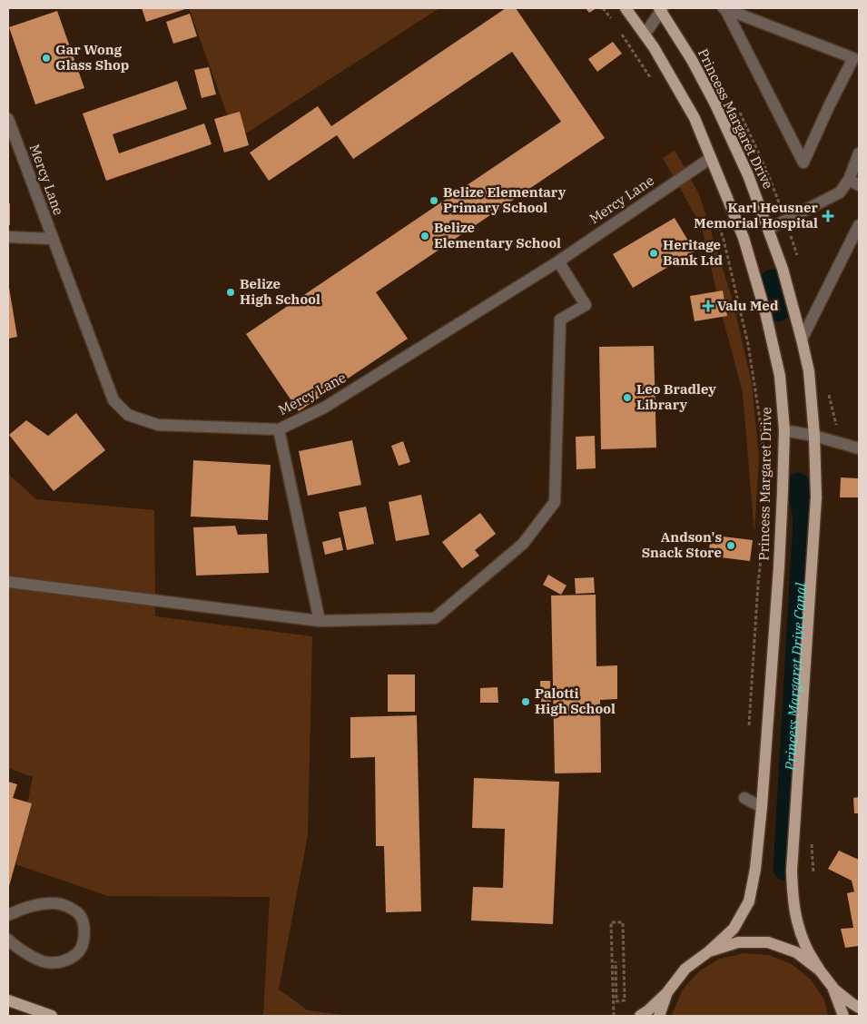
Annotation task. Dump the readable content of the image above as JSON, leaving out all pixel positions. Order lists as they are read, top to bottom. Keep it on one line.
{"streets":{"main road":["Princess Margaret Drive"],"street":["Mercy Lane"]},"crossings":[["Princess Margaret Drive","Mercy Lane"]],"water":["Princess Margaret Drive Canal"],"places":{"other":["Gar Wong Glass Shop","Belize Elementary Primary School","Belize Elementary School","Heritage Bank Ltd","Belize High School","Leo Bradley Library","Andson's Snack Store","Palotti High School"],"health":["Karl Heusner Memorial Hospital","Valu Med"]}}
